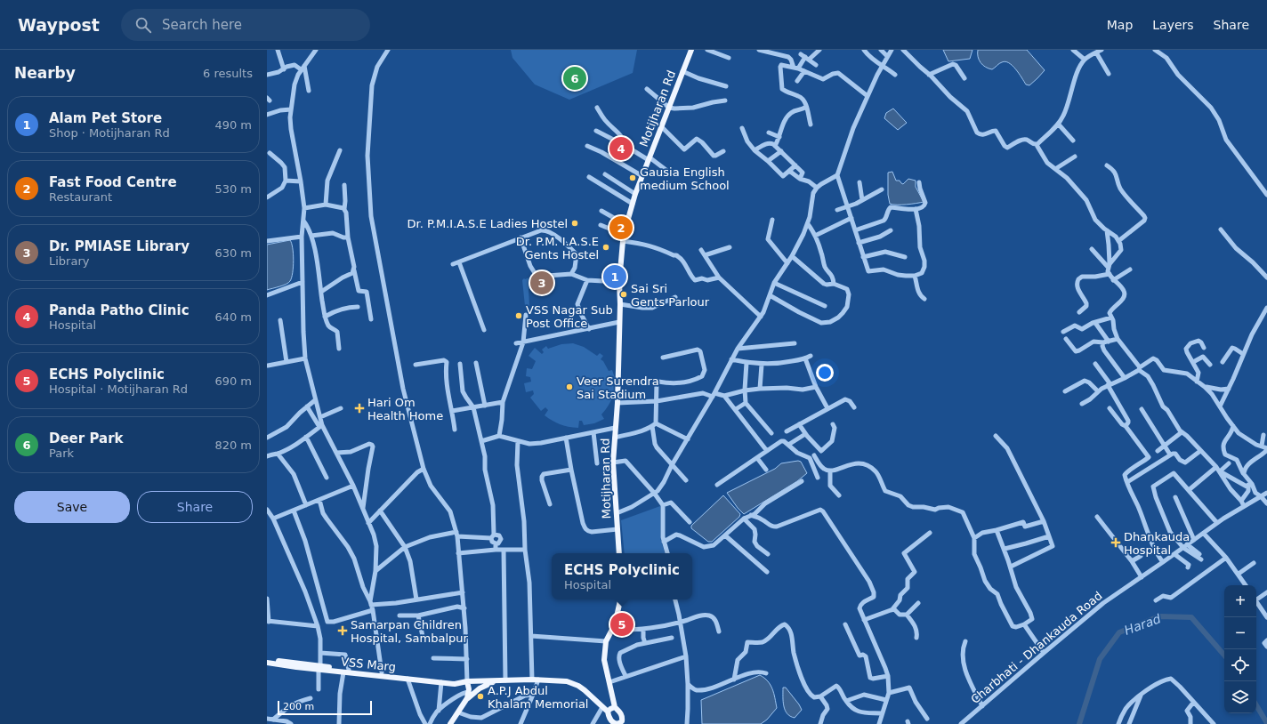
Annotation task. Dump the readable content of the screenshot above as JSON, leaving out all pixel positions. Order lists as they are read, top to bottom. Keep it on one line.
{"streets":{"main road":["Motijharan Rd","VSS Marg"],"street":["Charbhati - Dhankauda Road"]},"water":["Harad"],"places":{"other":["Gausia English medium School","Dr. P.M.I.A.S.E Ladies Hostel","Dr. P.M. I.A.S.E Gents Hostel","Sai Sri Gents Parlour","VSS Nagar Sub Post Office","Veer Surendra Sai Stadium","A.P.J Abdul Khalam Memorial"],"health":["Hari Om Health Home","Dhankauda Hospital","Samarpan Children Hospital, Sambalpur"]},"scale_bar":"200 m","page":{"header":"Waypost","search":"Search here","nav":["Map","Layers","Share"],"heading":["Nearby","6 results"],"pins":["6","4","2","1","3","5"],"list":[{"mark":"1","name":"Alam Pet Store","note":"Shop · Motijharan Rd","value":"490 m"},{"mark":"2","name":"Fast Food Centre","note":"Restaurant","value":"530 m"},{"mark":"3","name":"Dr. PMIASE Library","note":"Library","value":"630 m"},{"mark":"4","name":"Panda Patho Clinic","note":"Hospital","value":"640 m"},{"mark":"5","name":"ECHS Polyclinic","note":"Hospital · Motijharan Rd","value":"690 m"},{"mark":"6","name":"Deer Park","note":"Park","value":"820 m"}],"buttons":["Save","Share"],"popup":["ECHS Polyclinic","Hospital"],"map_buttons":["+","−"],"scale":"200 m"}}
